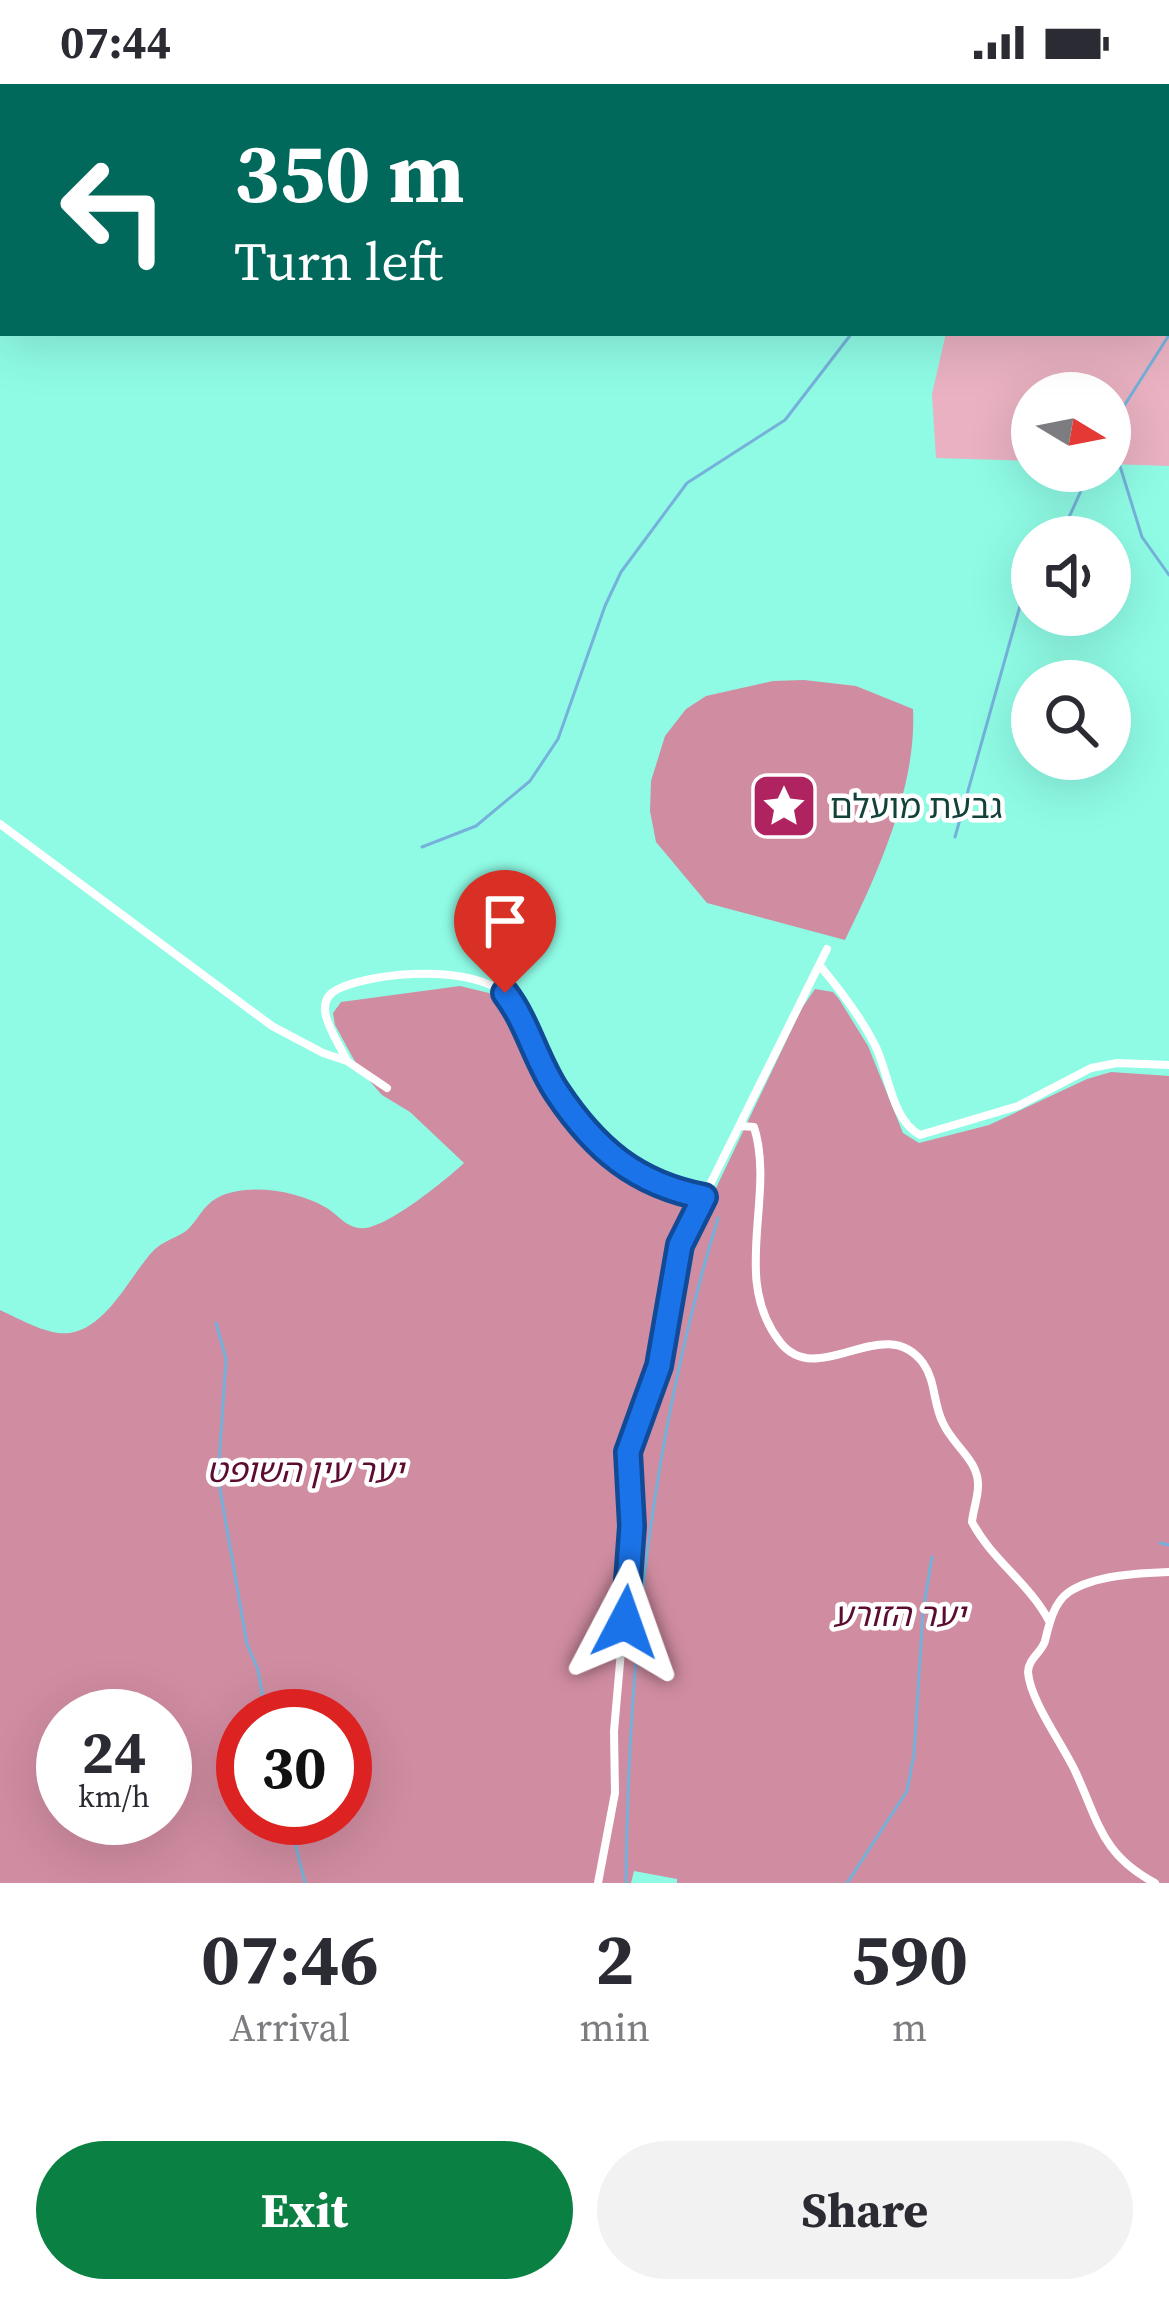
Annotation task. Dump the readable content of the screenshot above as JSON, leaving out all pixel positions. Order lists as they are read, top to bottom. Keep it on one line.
{"parks":["יער עין השופט","יער הזורע"],"places":{"place":["גבעת מועלם"]},"north":"right","page":{"status":"07:44","turn":["350 m","Turn left"],"speed":"24 km/h","limit":"30","eta":["07:46","Arrival","2","min","590","m"],"buttons":["Exit","Share"]}}
